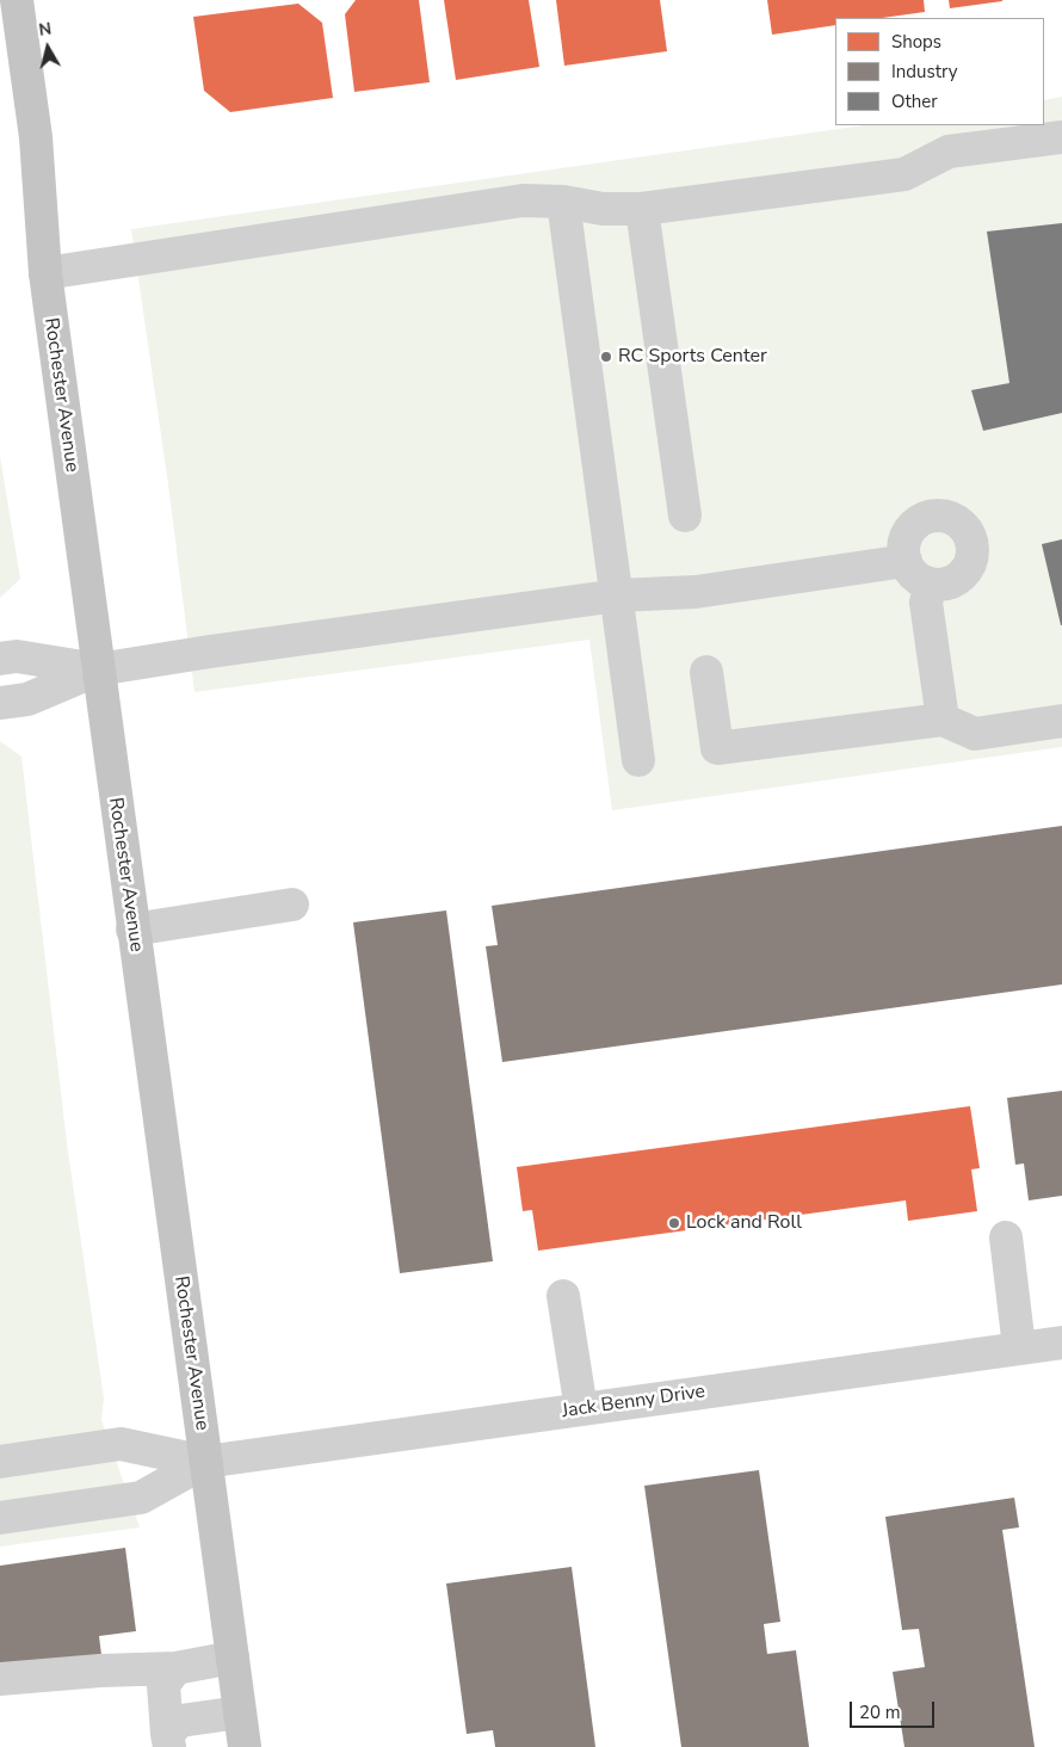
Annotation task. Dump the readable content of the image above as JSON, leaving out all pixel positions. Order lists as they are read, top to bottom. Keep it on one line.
{"streets":{"main road":["Rochester Avenue"],"street":["Jack Benny Drive"]},"crossings":[["Rochester Avenue","Jack Benny Drive"]],"places":["RC Sports Center","Lock and Roll"],"legend":["Shops","Industry","Other"],"scale_bar":"20 m","north":"top"}
